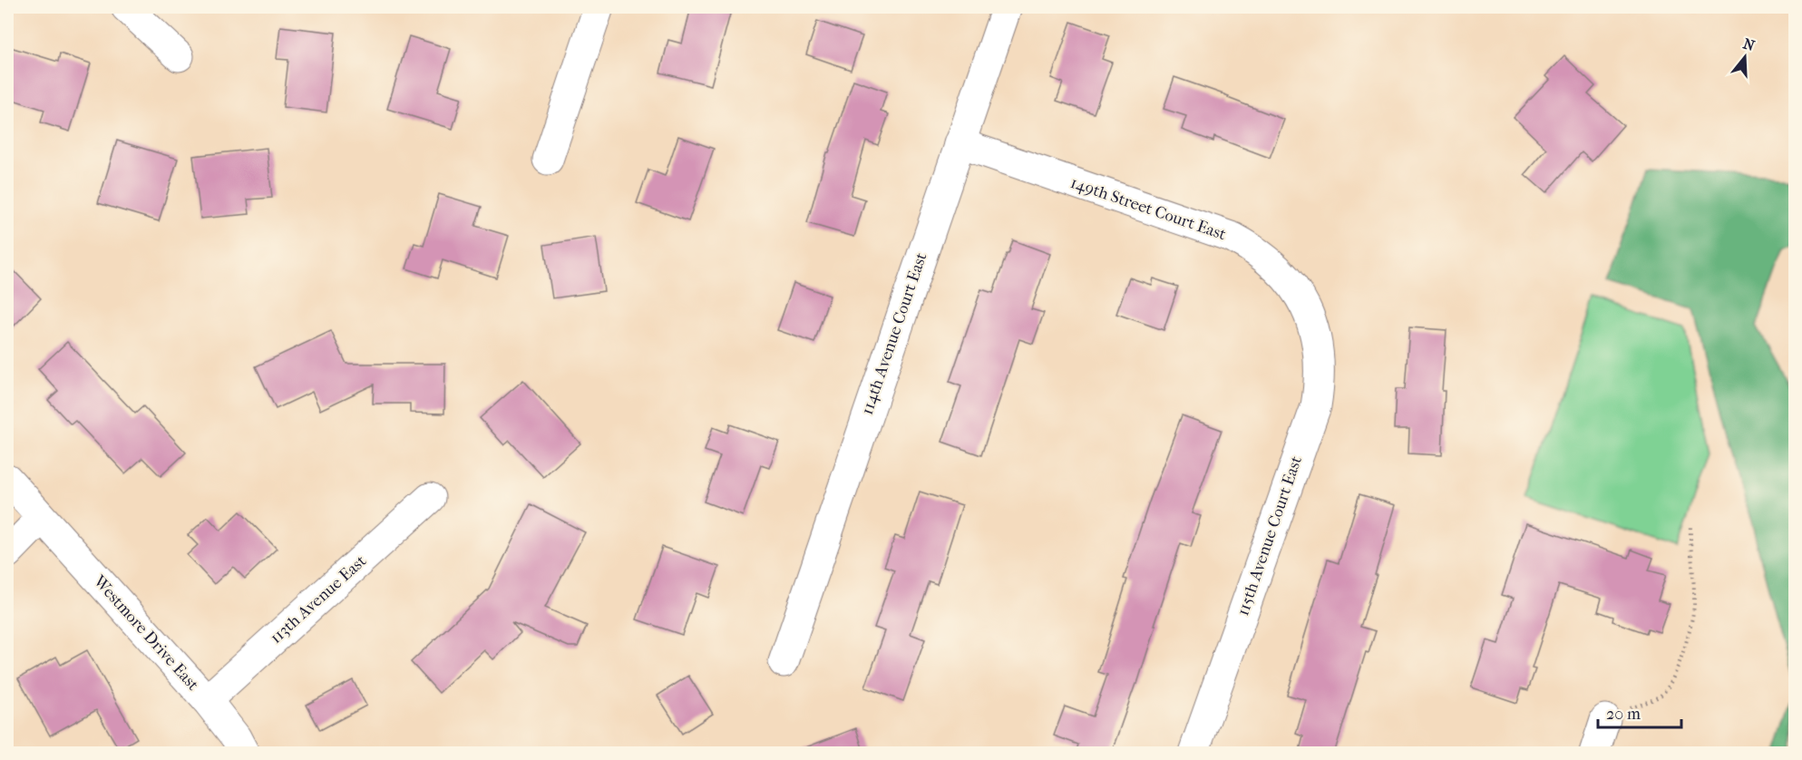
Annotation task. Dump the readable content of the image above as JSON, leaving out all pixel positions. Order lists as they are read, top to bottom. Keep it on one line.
{"streets":{"street":["149th Street Court East","114th Avenue Court East","115th Avenue Court East","113th Avenue East","Westmore Drive East"]},"crossings":[["149th Street Court East","114th Avenue Court East"],["149th Street Court East","115th Avenue Court East"],["113th Avenue East","Westmore Drive East"]],"scale_bar":"20 m","north":"top"}
